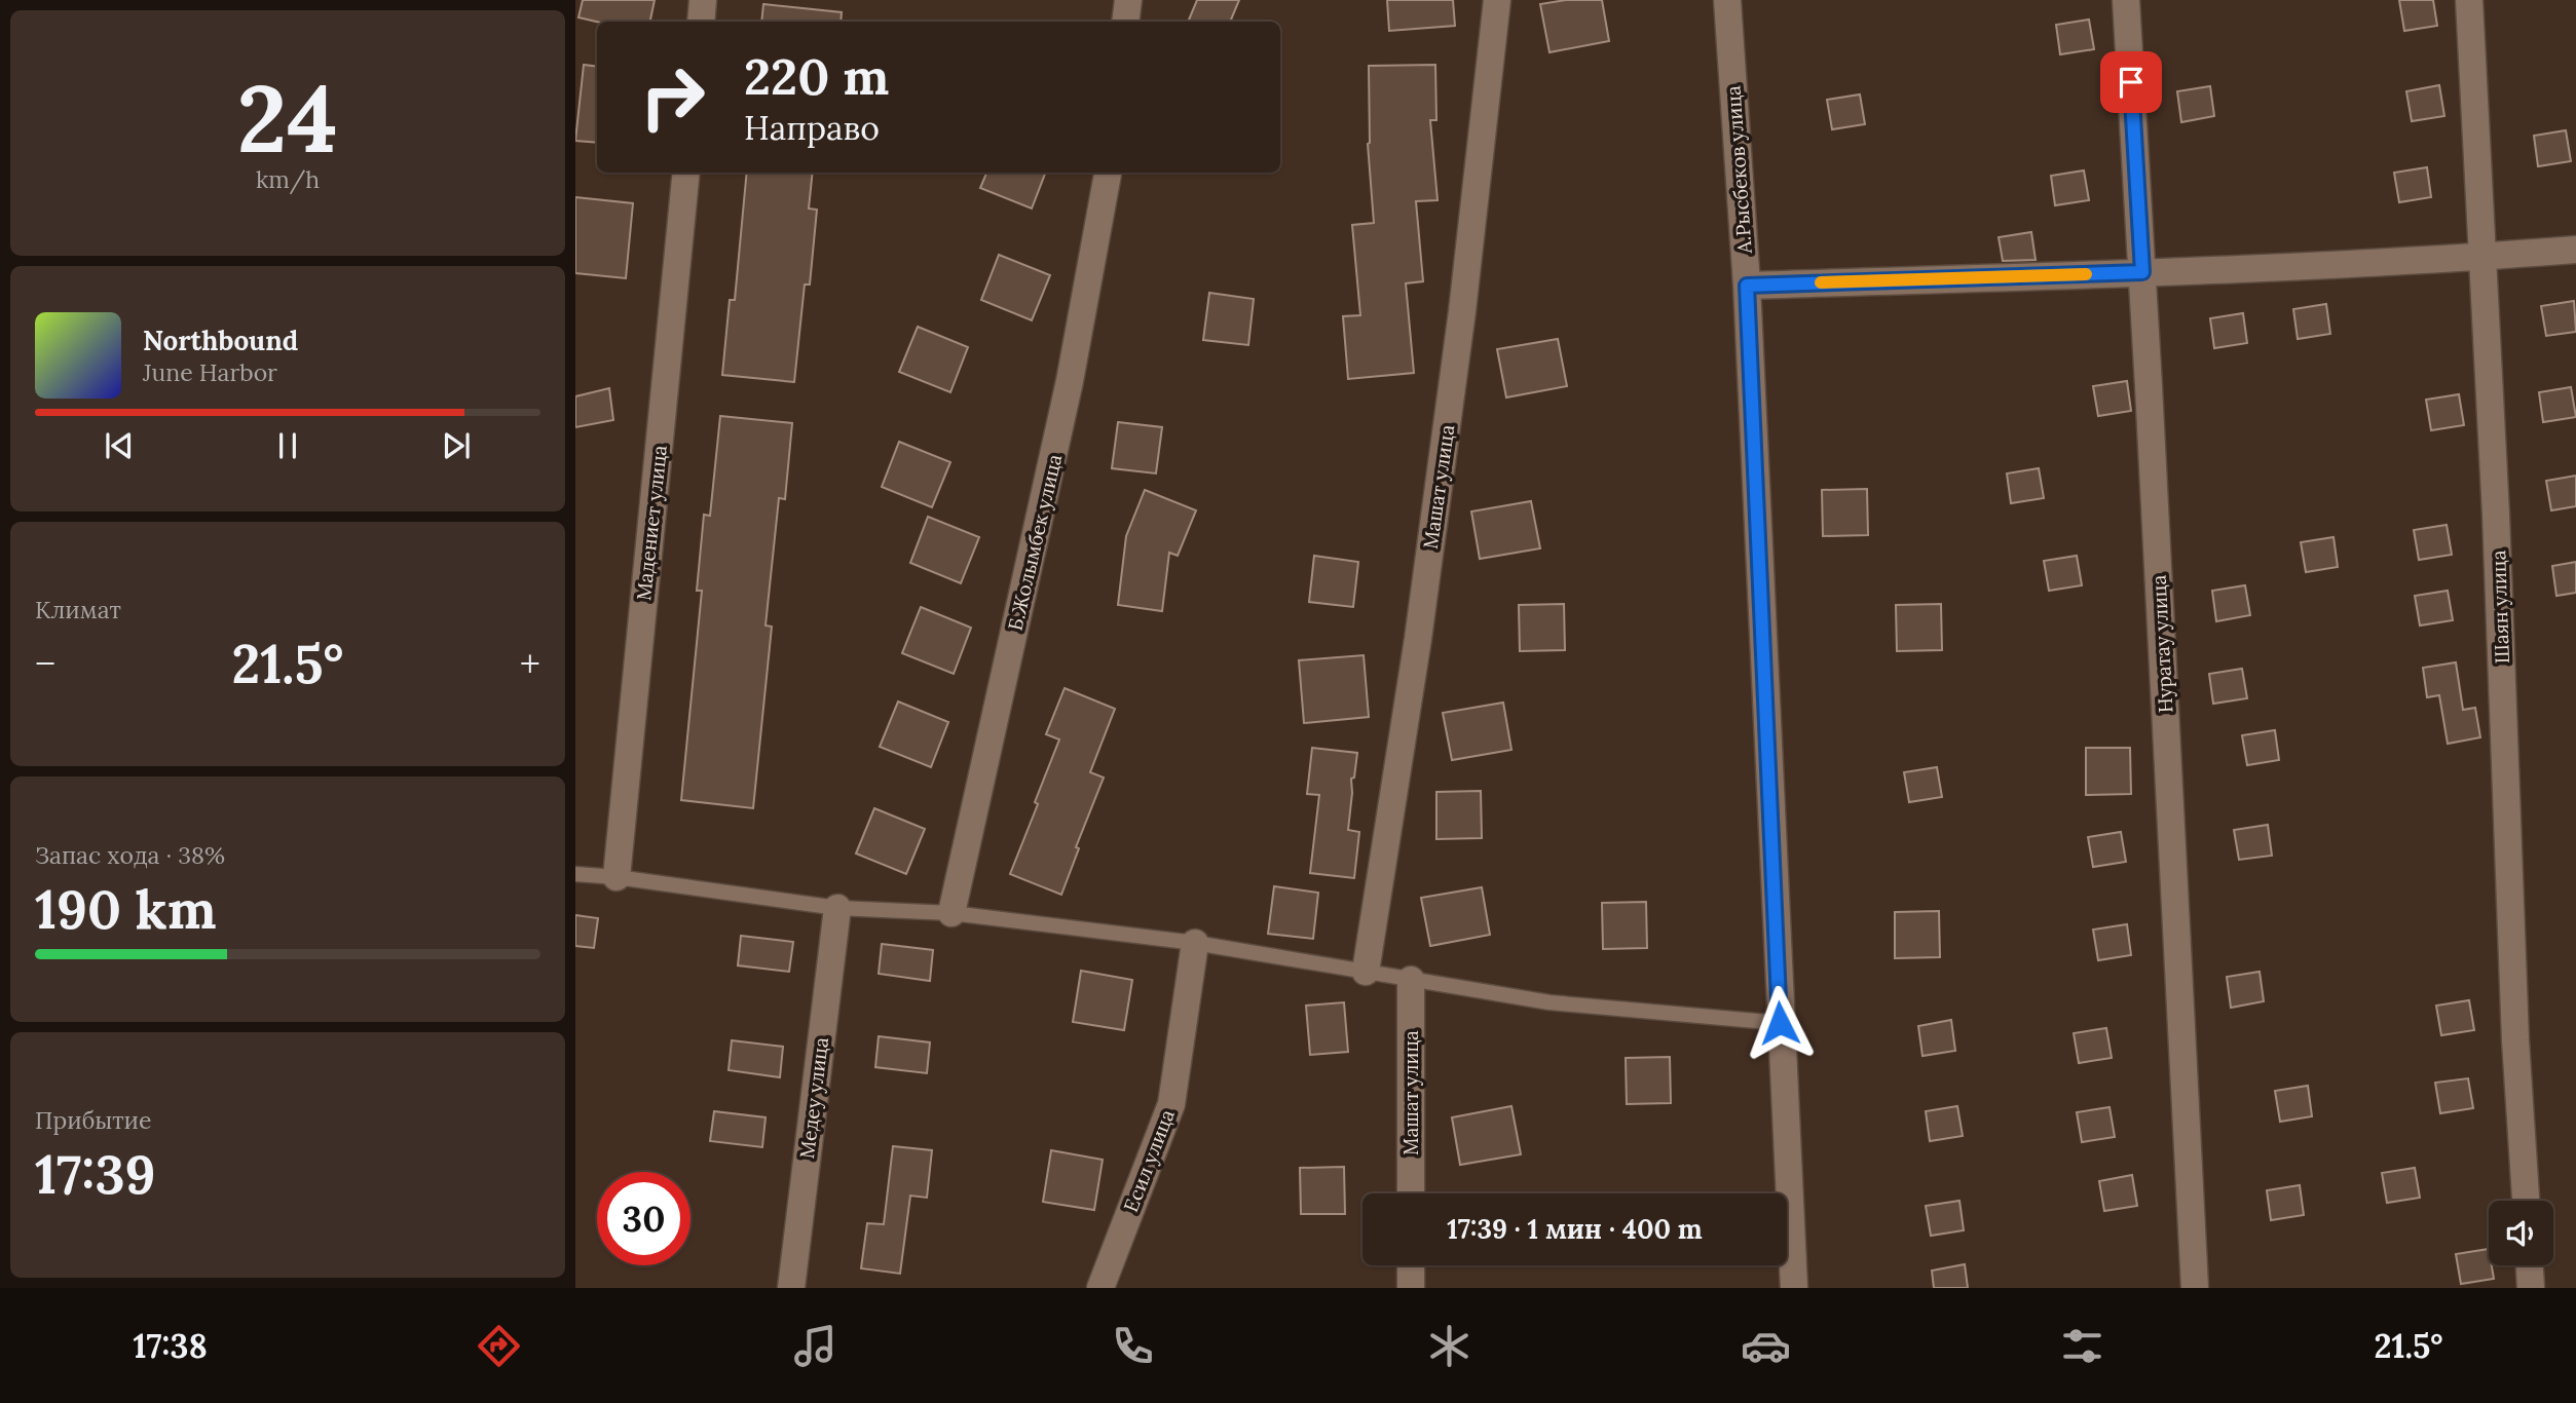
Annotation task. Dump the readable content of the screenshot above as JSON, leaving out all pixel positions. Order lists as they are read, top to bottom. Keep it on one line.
{"streets":{"street":["А.Рысбеков улица","Машат улица","Мадениет улица","Б.Жолымбек улица","Шаян улица","Нуратау улица","Медеу улица","Есил улица"]},"page":{"tile":[["24","km/h"],"Климат",["Запас хода · 38%","190 km"],["Прибытие","17:39"]],"turn":["220 m","Направо"],"song":["Northbound","June Harbor"],"heat":["−","21.5°","+"],"limit":"30","trip":"17:39 · 1 мин · 400 m","tabs":["17:38","21.5°"]}}
